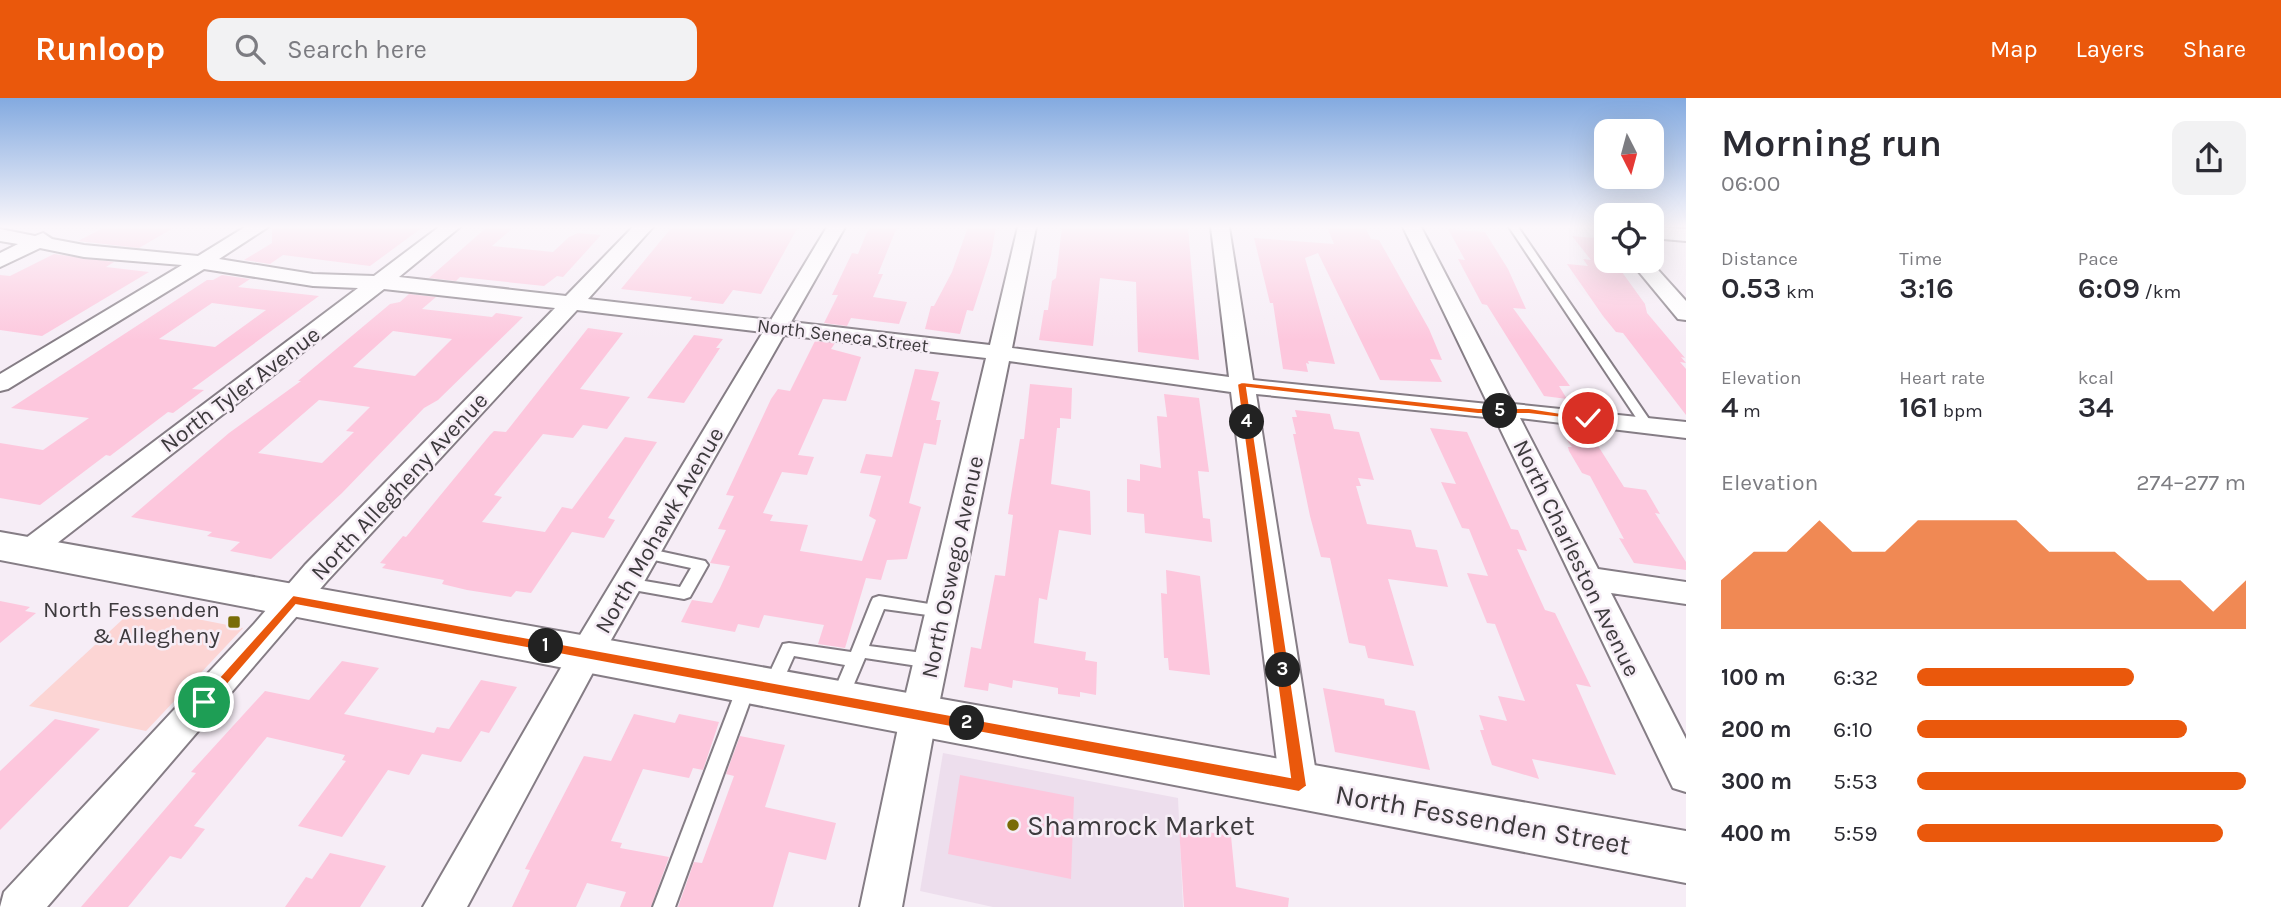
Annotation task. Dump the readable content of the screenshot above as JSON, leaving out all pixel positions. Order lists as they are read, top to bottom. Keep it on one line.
{"streets":{"main road":["North Fessenden Street"],"street":["North Seneca Street","North Tyler Avenue","North Allegheny Avenue","North Mohawk Avenue","North Charleston Avenue","North Oswego Avenue"]},"crossings":[["North Seneca Street","North Tyler Avenue"],["North Seneca Street","North Allegheny Avenue"],["North Seneca Street","North Mohawk Avenue"],["North Seneca Street","North Charleston Avenue"],["North Seneca Street","North Oswego Avenue"],["North Tyler Avenue","North Fessenden Street"],["North Allegheny Avenue","North Fessenden Street"],["North Mohawk Avenue","North Fessenden Street"],["North Oswego Avenue","North Fessenden Street"]],"places":{"transit":["North Fessenden & Allegheny"],"other":["Shamrock Market"]},"north":"bottom","page":{"header":"Runloop","search":"Search here","nav":["Map","Layers","Share"],"heading":["Morning run","06:00"],"stats":[["Distance","0.53 km"],["Time","3:16"],["Pace","6:09 /km"],["Elevation","4 m"],["Heart rate","161 bpm"],["kcal","34"]],"pins":["5","4","1","3","2"],"chart":["Elevation","274–277 m"],"list":[{"name":"100 m","note":"6:32"},{"name":"200 m","note":"6:10"},{"name":"300 m","note":"5:53"},{"name":"400 m","note":"5:59"}]}}
